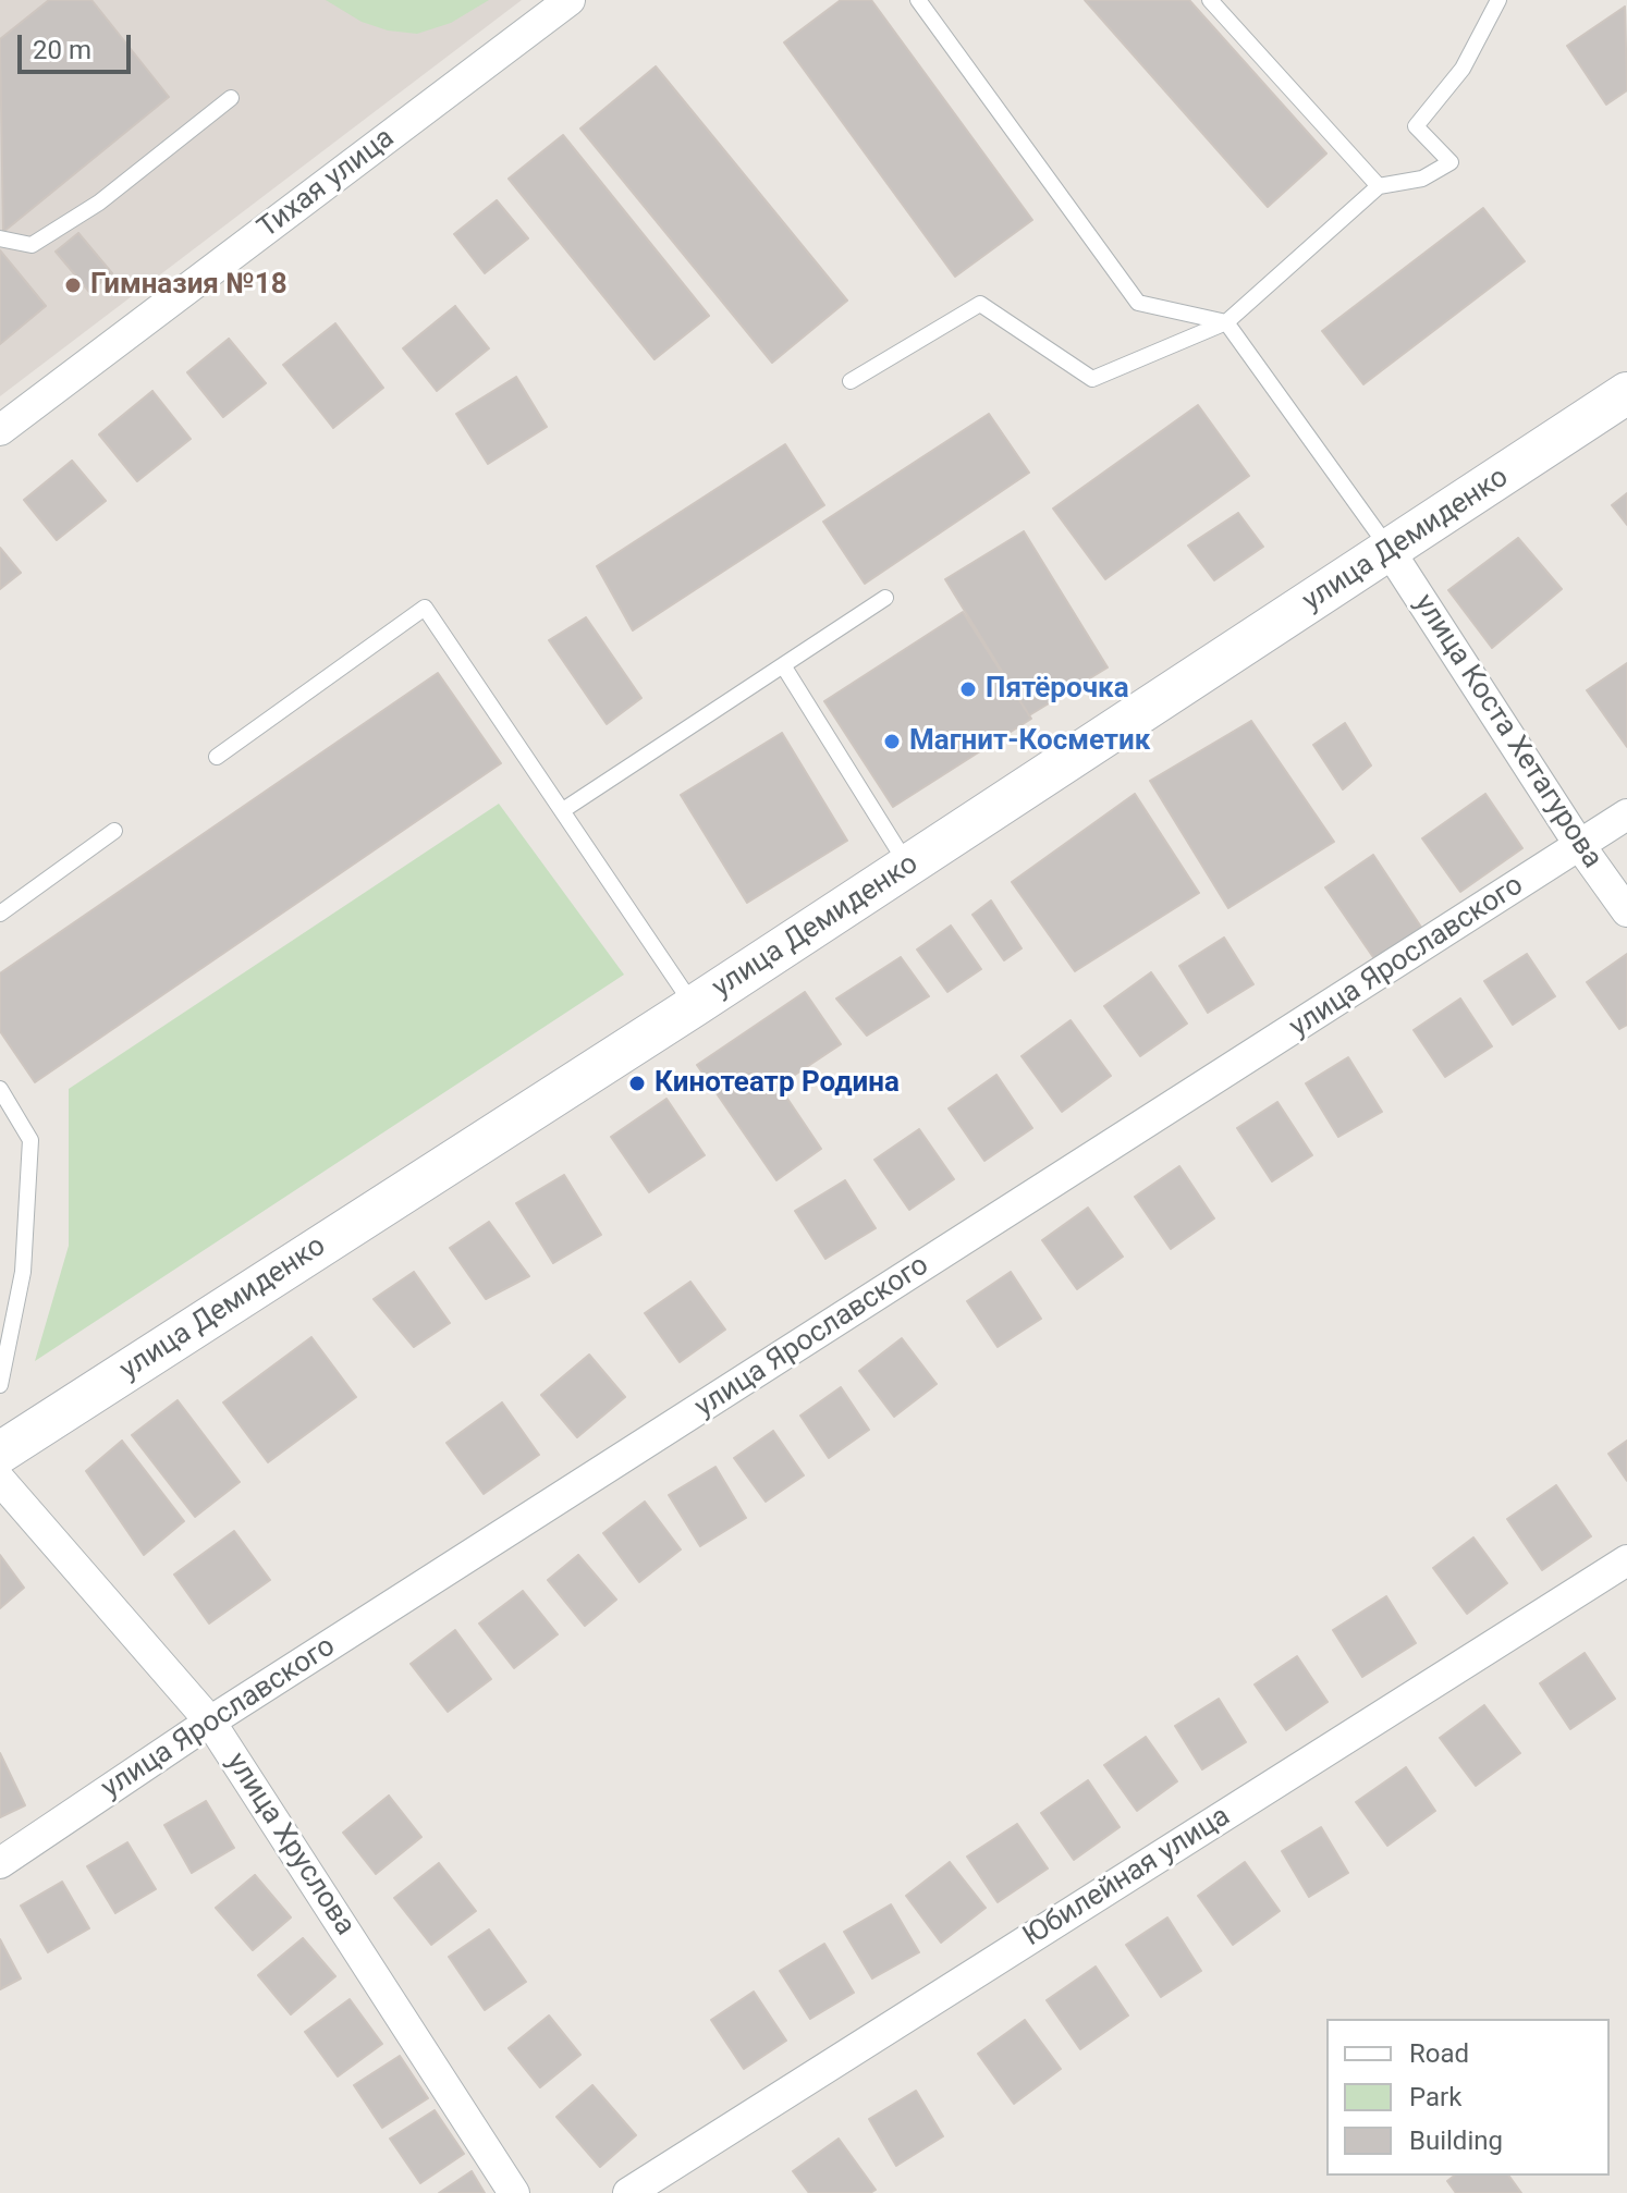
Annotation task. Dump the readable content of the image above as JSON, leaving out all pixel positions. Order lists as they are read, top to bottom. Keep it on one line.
{"streets":{"main road":["улица Демиденко"],"street":["Тихая улица","улица Коста Хетагурова","улица Ярославского","улица Хруслова","Юбилейная улица"]},"crossings":[["улица Демиденко","улица Коста Хетагурова"],["улица Коста Хетагурова","улица Ярославского"],["улица Ярославского","улица Хруслова"]],"places":["Гимназия №18","Пятёрочка","Магнит-Косметик","Кинотеатр Родина"],"legend":["Road","Park","Building"],"scale_bar":"20 m"}
